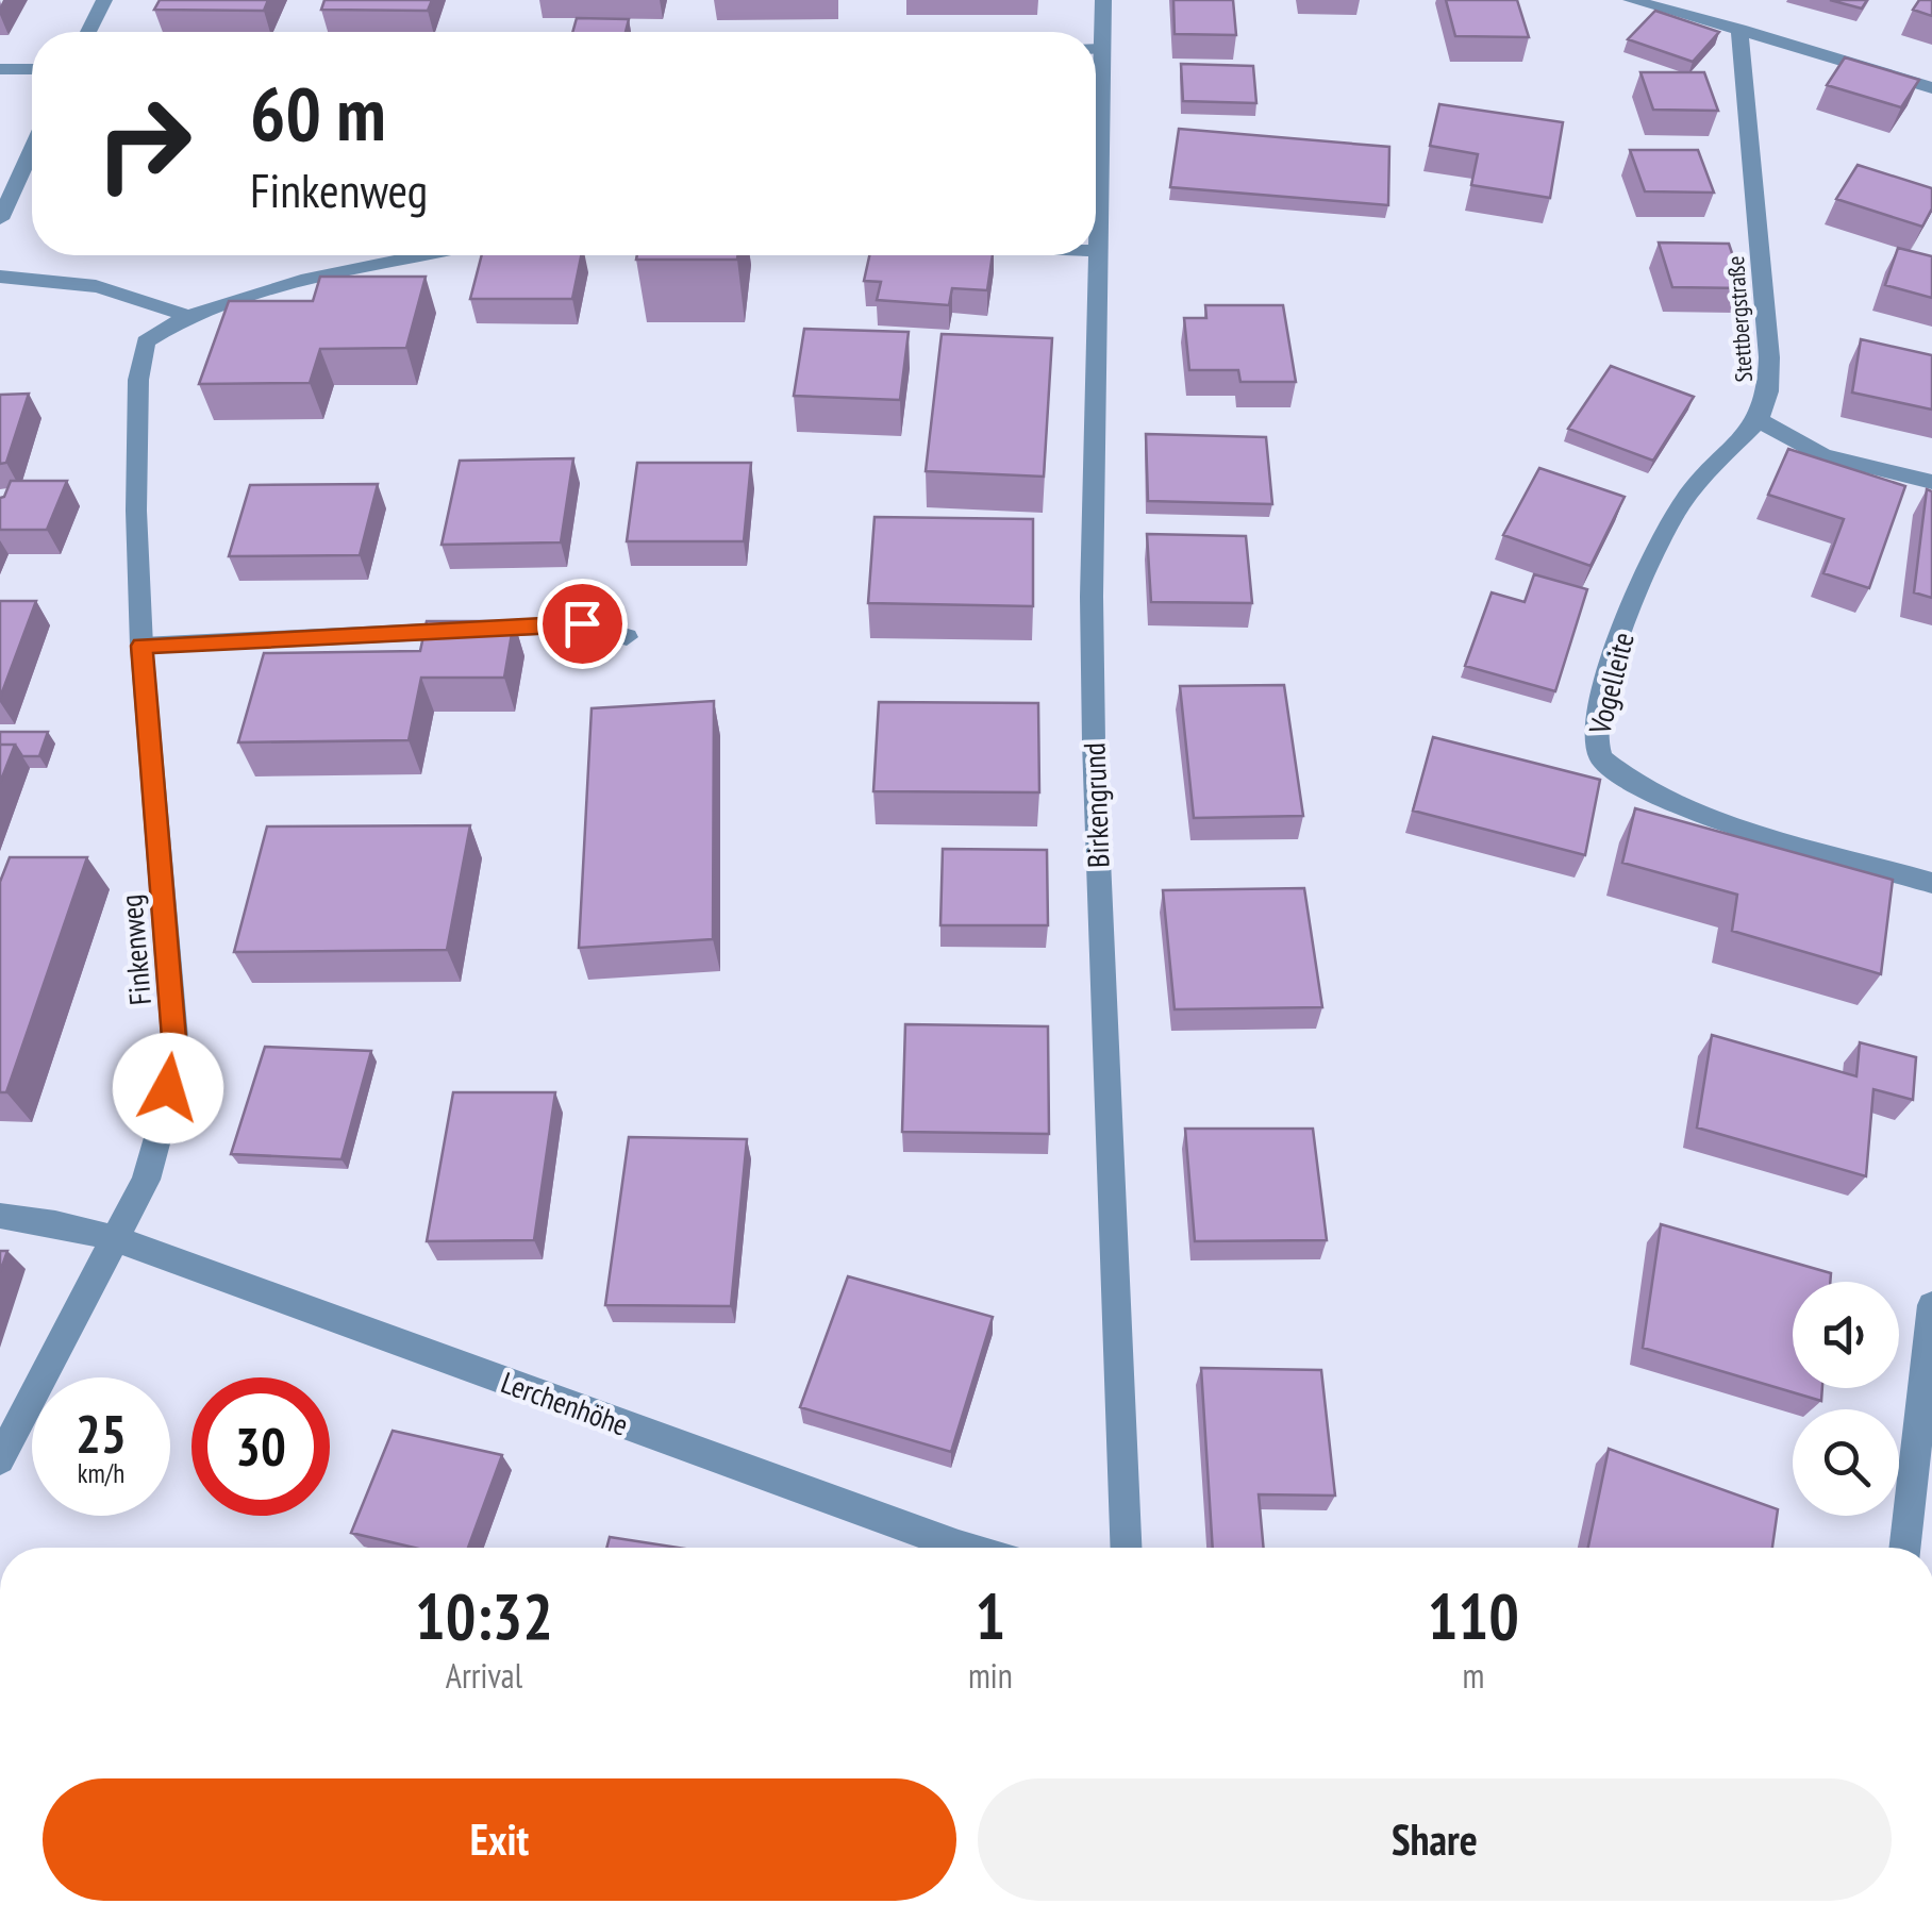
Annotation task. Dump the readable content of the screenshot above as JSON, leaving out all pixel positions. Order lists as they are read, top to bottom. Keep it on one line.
{"streets":{"street":["Stettbergstraße","Vogelleite","Birkengrund","Finkenweg","Lerchenhöhe"]},"crossings":[["Stettbergstraße","Vogelleite"],["Finkenweg","Lerchenhöhe"]],"page":{"turn":["60 m","Finkenweg"],"speed":"25 km/h","limit":"30","eta":["10:32","Arrival","1","min","110","m"],"buttons":["Exit","Share"]}}
